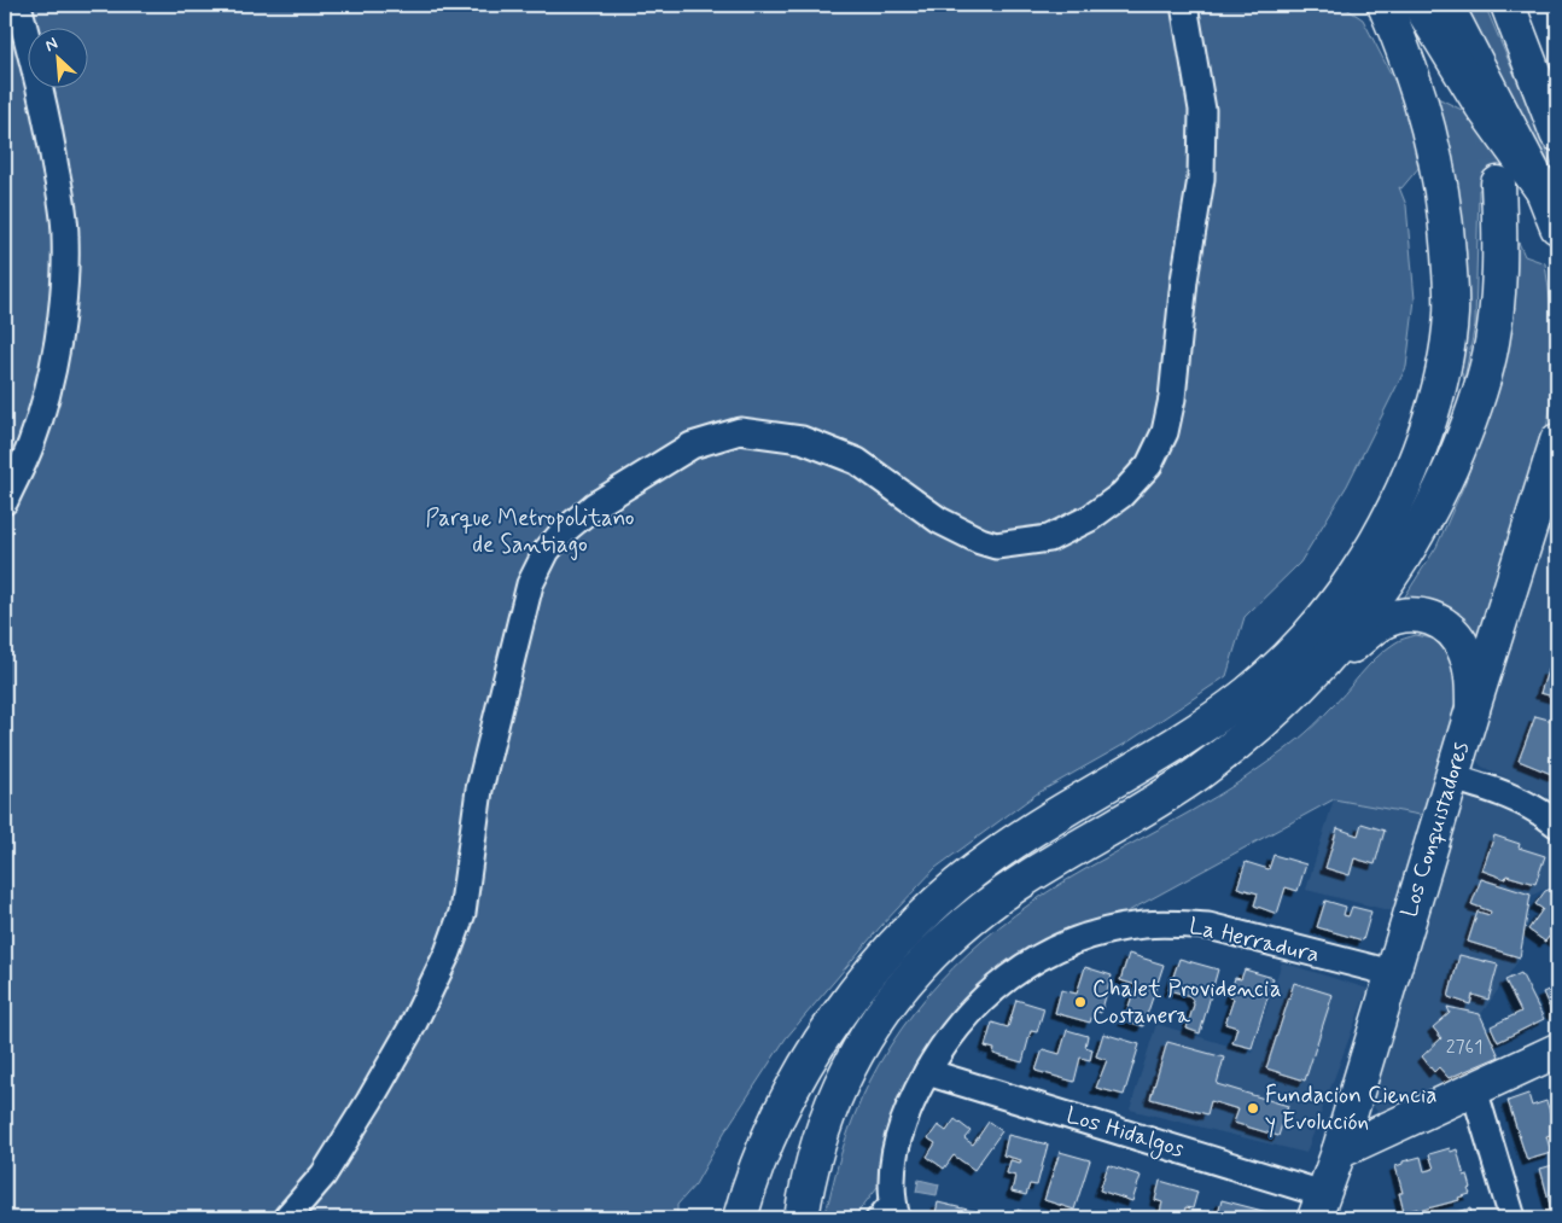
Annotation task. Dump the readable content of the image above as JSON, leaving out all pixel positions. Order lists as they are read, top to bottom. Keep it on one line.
{"streets":{"main road":["Los Conquistadores"],"street":["La Herradura","Los Hidalgos"]},"crossings":[["Los Conquistadores","La Herradura"],["Los Conquistadores","Los Hidalgos"],["La Herradura","Los Hidalgos"]],"parks":["Parque Metropolitano de Santiago"],"places":["Chalet Providencia Costanera","Fundacion Ciencia y Evolución"],"house_numbers":["2761"],"north":"top left"}
